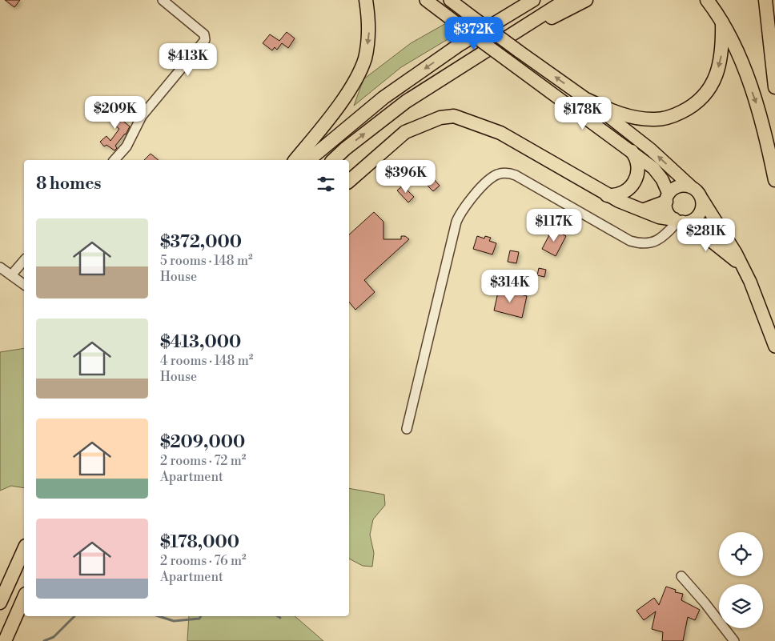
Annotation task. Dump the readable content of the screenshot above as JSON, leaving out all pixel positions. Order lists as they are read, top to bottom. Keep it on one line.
{"page":{"price":["$372K","$413K","$209K","$178K","$396K","$117K","$281K","$314K"],"heading":"8 homes","list":[{"name":"$372,000","note":"5 rooms · 148 m² · House"},{"name":"$413,000","note":"4 rooms · 148 m² · House"},{"name":"$209,000","note":"2 rooms · 72 m² · Apartment"},{"name":"$178,000","note":"2 rooms · 76 m² · Apartment"}]}}
